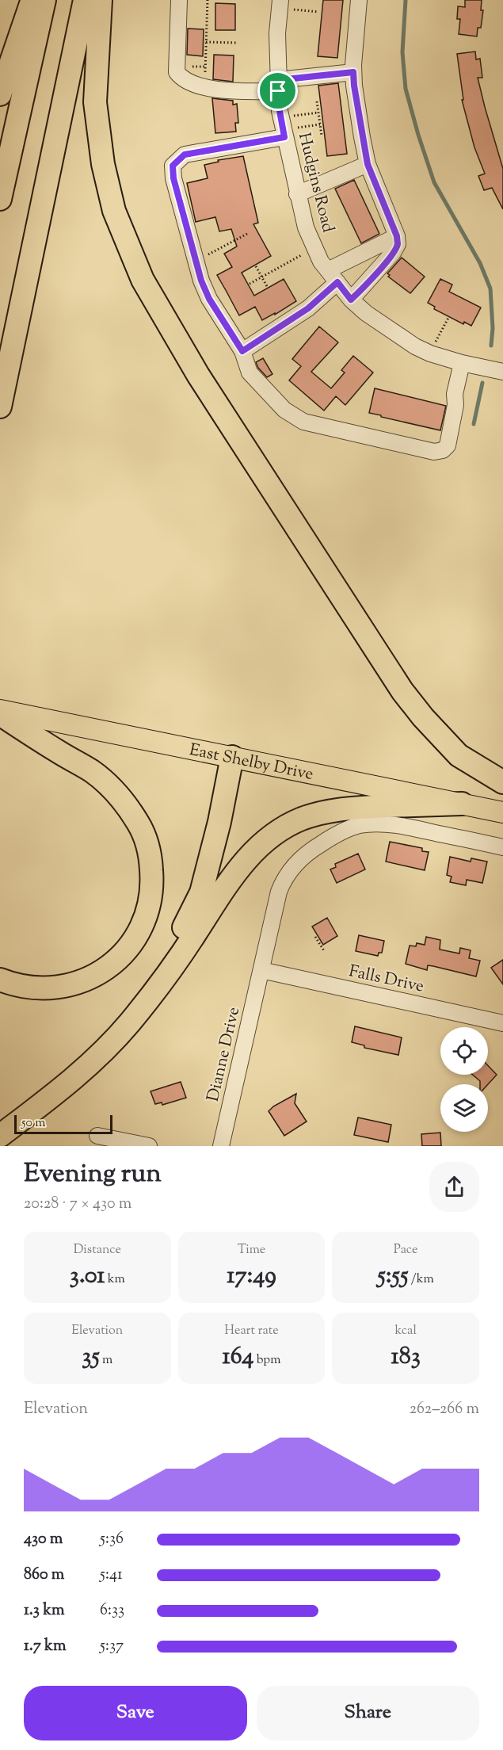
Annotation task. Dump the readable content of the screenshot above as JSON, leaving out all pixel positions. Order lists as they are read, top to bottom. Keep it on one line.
{"streets":{"main road":["East Shelby Drive"],"street":["Hudgins Road","Falls Drive","Dianne Drive"]},"crossings":[["Falls Drive","Dianne Drive"]],"scale_bar":"50 m","page":{"scale":"50 m","heading":["Evening run","20:28 · 7 × 430 m"],"stats":[["Distance","3.01 km"],["Time","17:49"],["Pace","5:55 /km"],["Elevation","35 m"],["Heart rate","164 bpm"],["kcal","183"]],"chart":["Elevation","262–266 m"],"list":[{"name":"430 m","note":"5:36"},{"name":"860 m","note":"5:41"},{"name":"1.3 km","note":"6:33"},{"name":"1.7 km","note":"5:37"}],"buttons":["Save","Share"]}}
